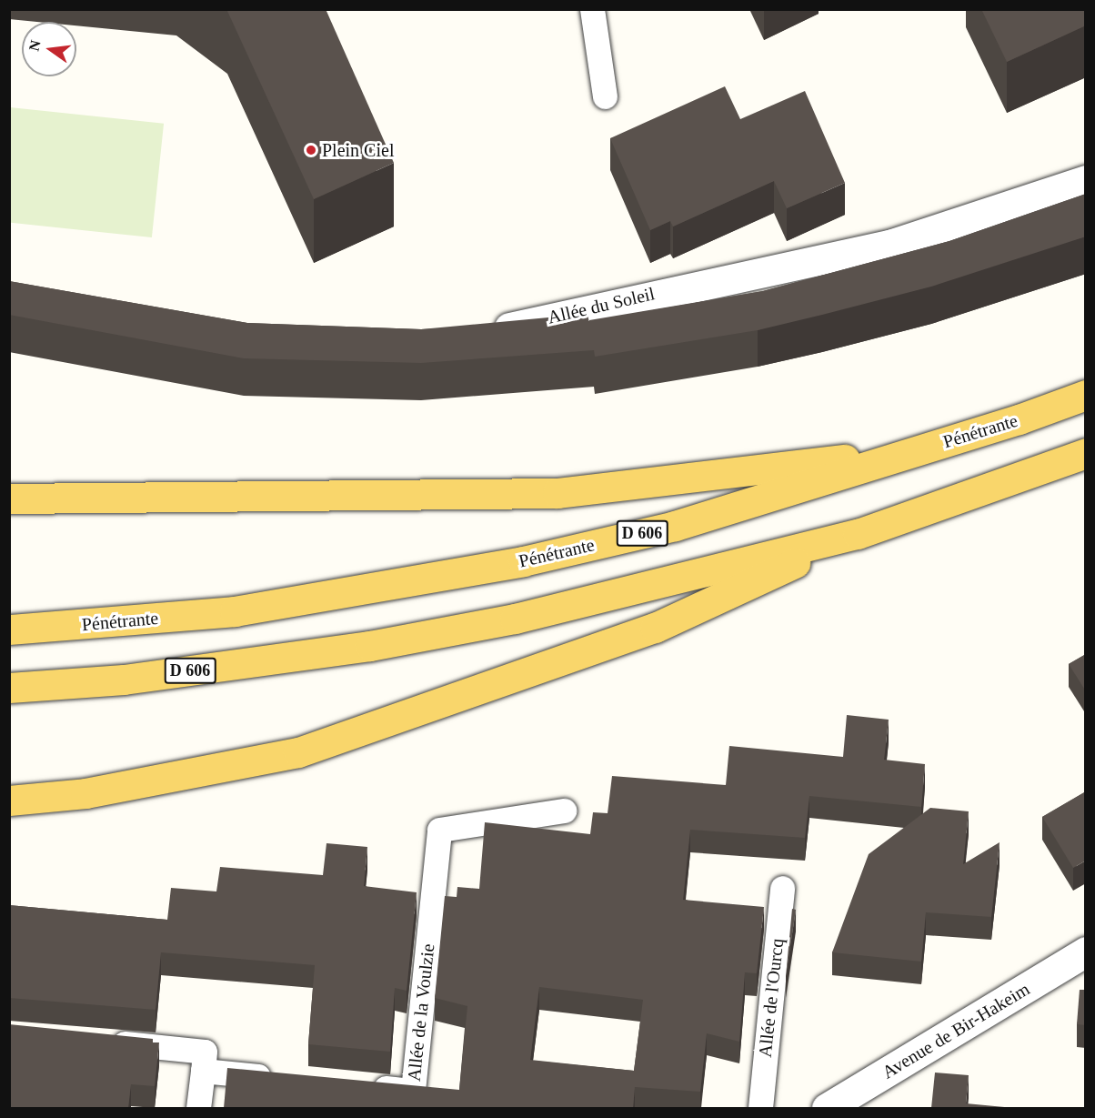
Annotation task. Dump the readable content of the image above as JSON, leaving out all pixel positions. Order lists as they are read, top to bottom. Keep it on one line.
{"streets":{"main road":["Pénétrante","D 606"],"street":["Allée du Soleil","Avenue de Bir-Hakeim"],"lane":["Allée de l'Ourcq","Allée de la Voulzie"]},"places":["Plein Ciel"],"north":"left"}
